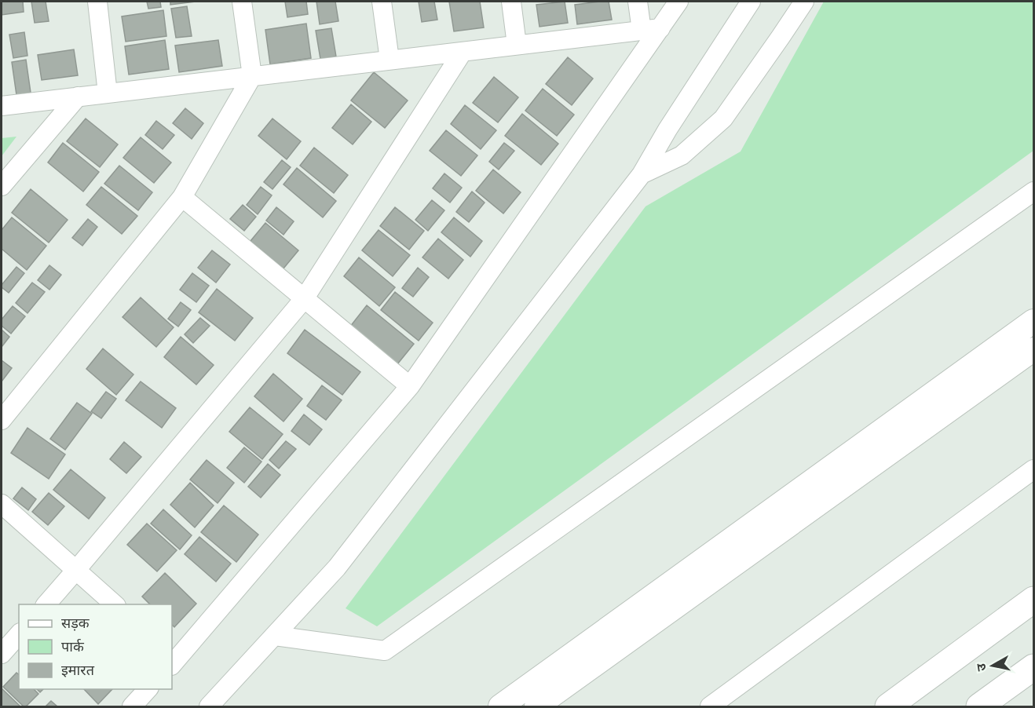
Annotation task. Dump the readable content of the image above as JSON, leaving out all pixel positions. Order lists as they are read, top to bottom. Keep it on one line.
{"legend":["सड़क","पार्क","इमारत"],"north":"left"}
